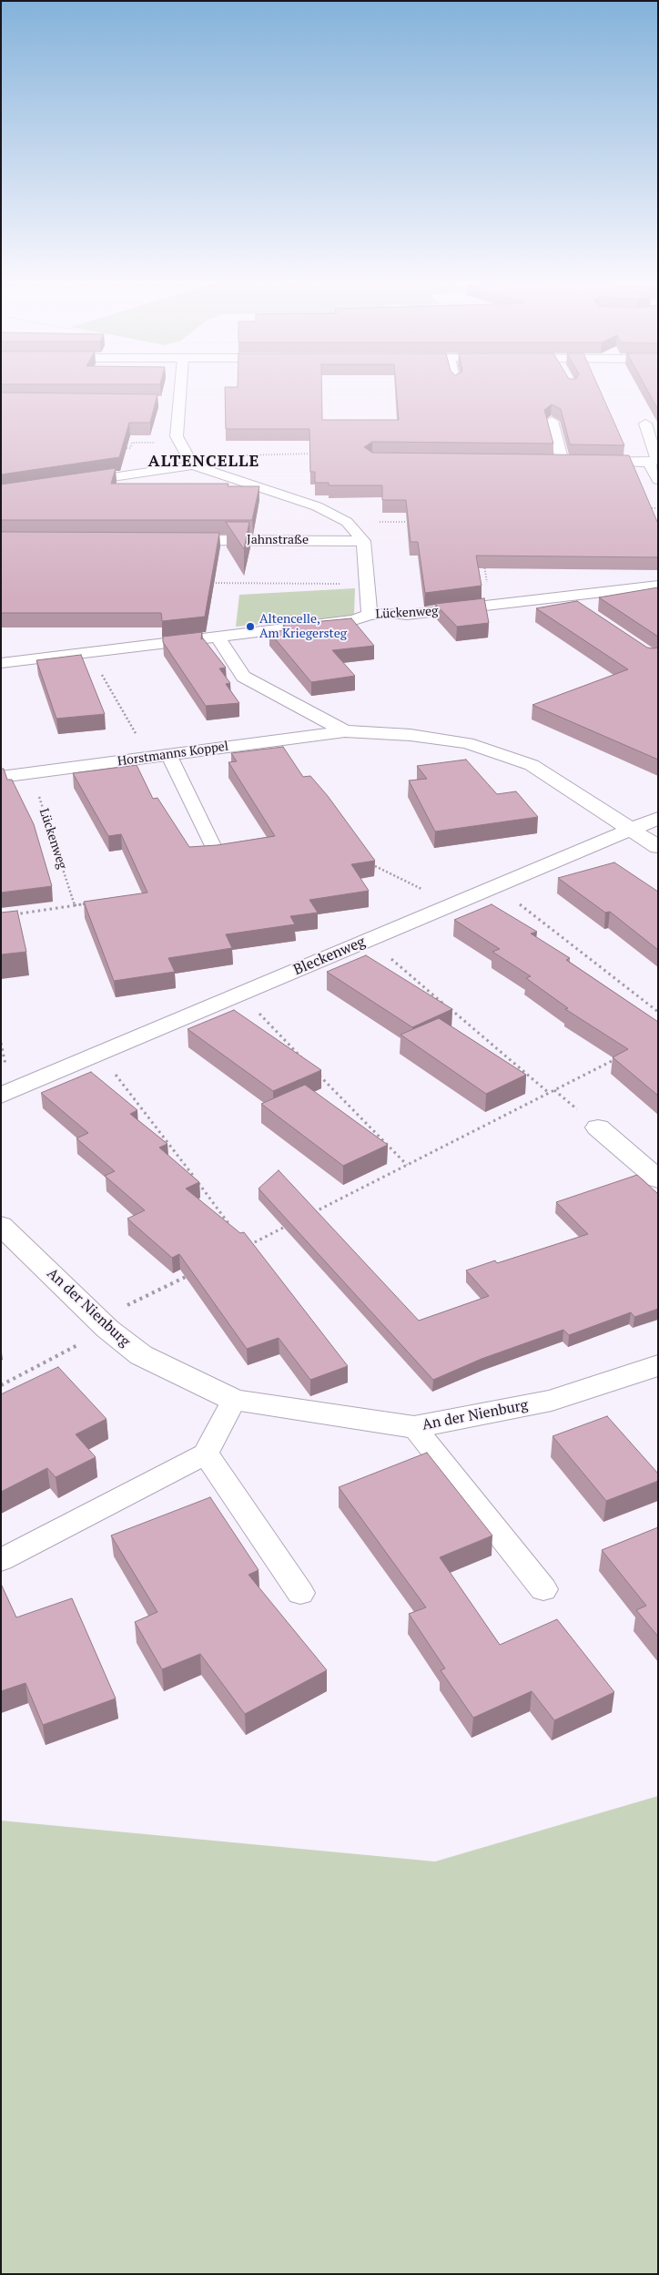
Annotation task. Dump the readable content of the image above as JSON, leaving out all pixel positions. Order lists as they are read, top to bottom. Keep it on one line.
{"streets":{"street":["Jahnstraße","Lückenweg","Horstmanns Koppel","Bleckenweg","An der Nienburg"]},"crossings":[["Lückenweg","Horstmanns Koppel"],["Horstmanns Koppel","Bleckenweg"]],"districts":["ALTENCELLE"],"places":["Altencelle, Am Kriegersteg"]}
